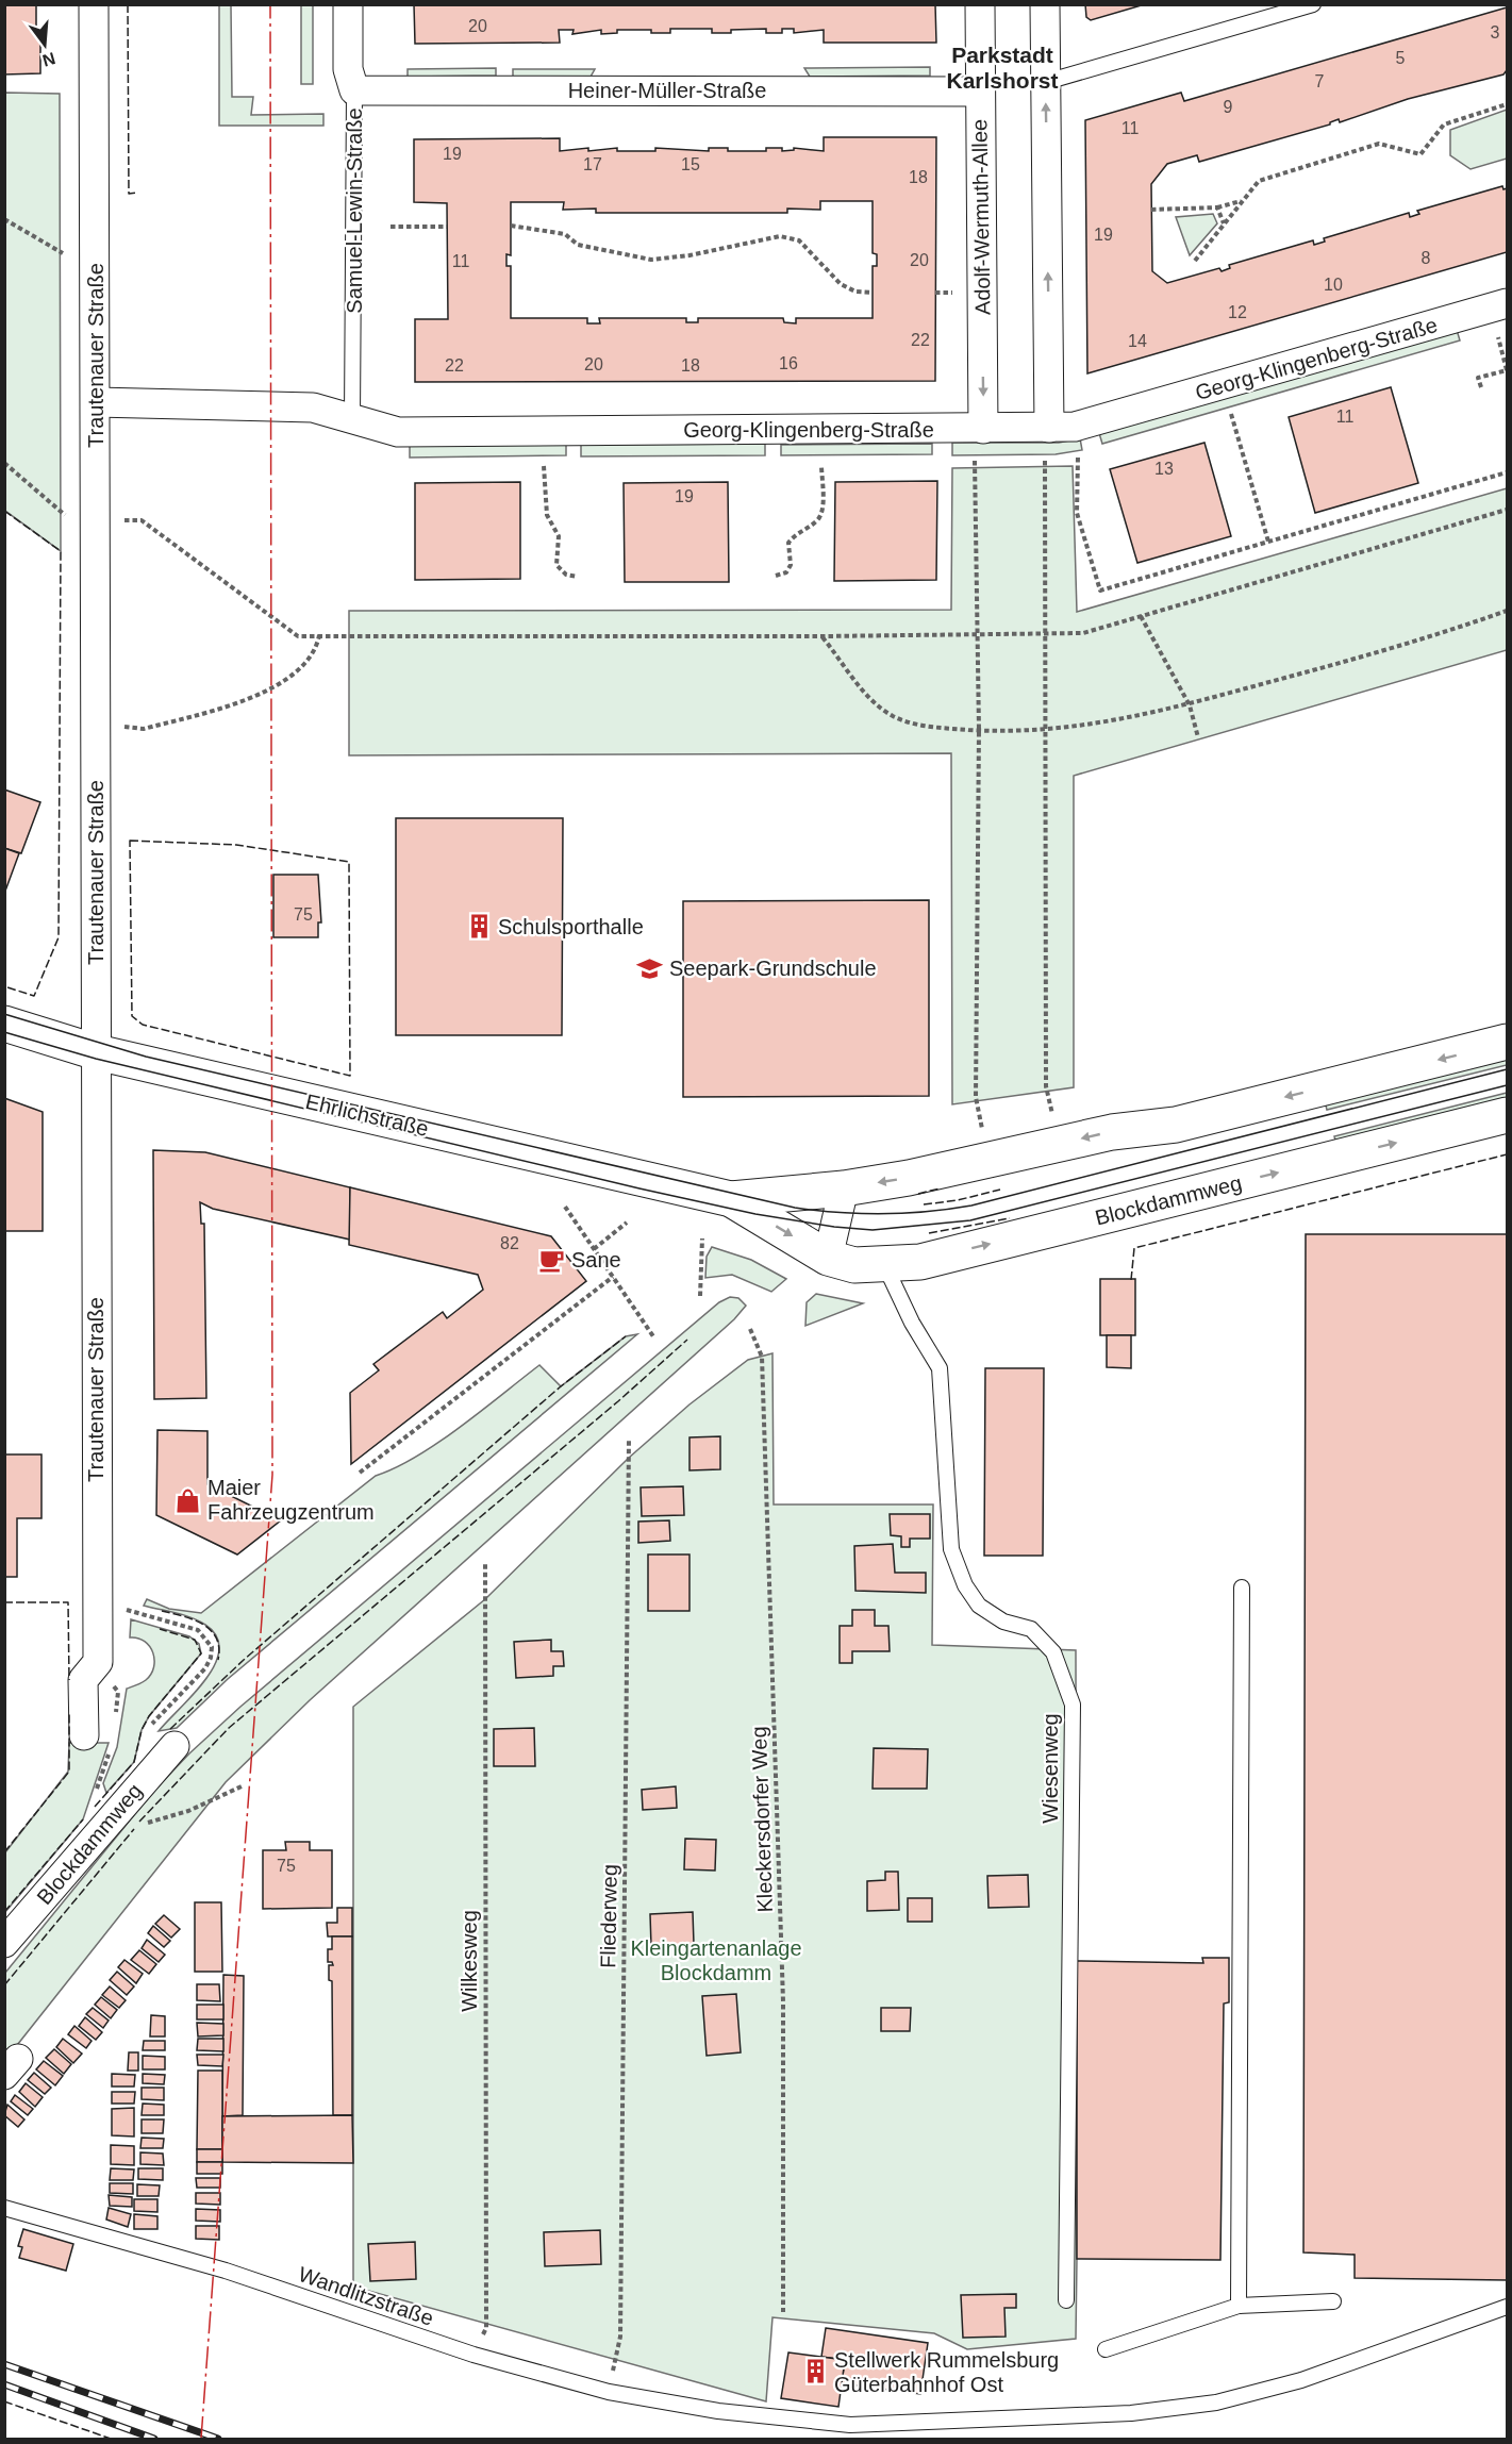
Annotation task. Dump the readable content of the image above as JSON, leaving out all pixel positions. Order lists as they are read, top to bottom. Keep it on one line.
{"streets":{"street":["Heiner-Müller-Straße","Samuel-Lewin-Straße","Adolf-Wermuth-Allee","Trautenauer Straße","Georg-Klingenberg-Straße","Ehrlichstraße","Blockdammweg"],"lane":["Wiesenweg","Wandlitzstraße"],"path":["Kleckersdorfer Weg","Fliederweg","Wilkesweg"]},"crossings":[["Heiner-Müller-Straße","Samuel-Lewin-Straße"],["Heiner-Müller-Straße","Adolf-Wermuth-Allee"],["Samuel-Lewin-Straße","Georg-Klingenberg-Straße"],["Adolf-Wermuth-Allee","Georg-Klingenberg-Straße"],["Trautenauer Straße","Georg-Klingenberg-Straße"],["Trautenauer Straße","Ehrlichstraße"],["Ehrlichstraße","Blockdammweg"],["Blockdammweg","Wiesenweg"],["Fliederweg","Wandlitzstraße"],["Wilkesweg","Wandlitzstraße"]],"districts":["Parkstadt Karlshorst"],"parks":["Kleingartenanlage Blockdamm"],"places":{"building":["Schulsporthalle","Stellwerk Rummelsburg Güterbahnhof Ost"],"school or university":["Seepark-Grundschule"],"cafe":["Sane"],"shop":["Maier Fahrzeugzentrum"]},"house_numbers":["20","3","5","7","9","11","19","17","15","18","19","8","20","11","10","12","22","14","16","20","22","18","11","13","19","75","82","75"],"north":"bottom"}
